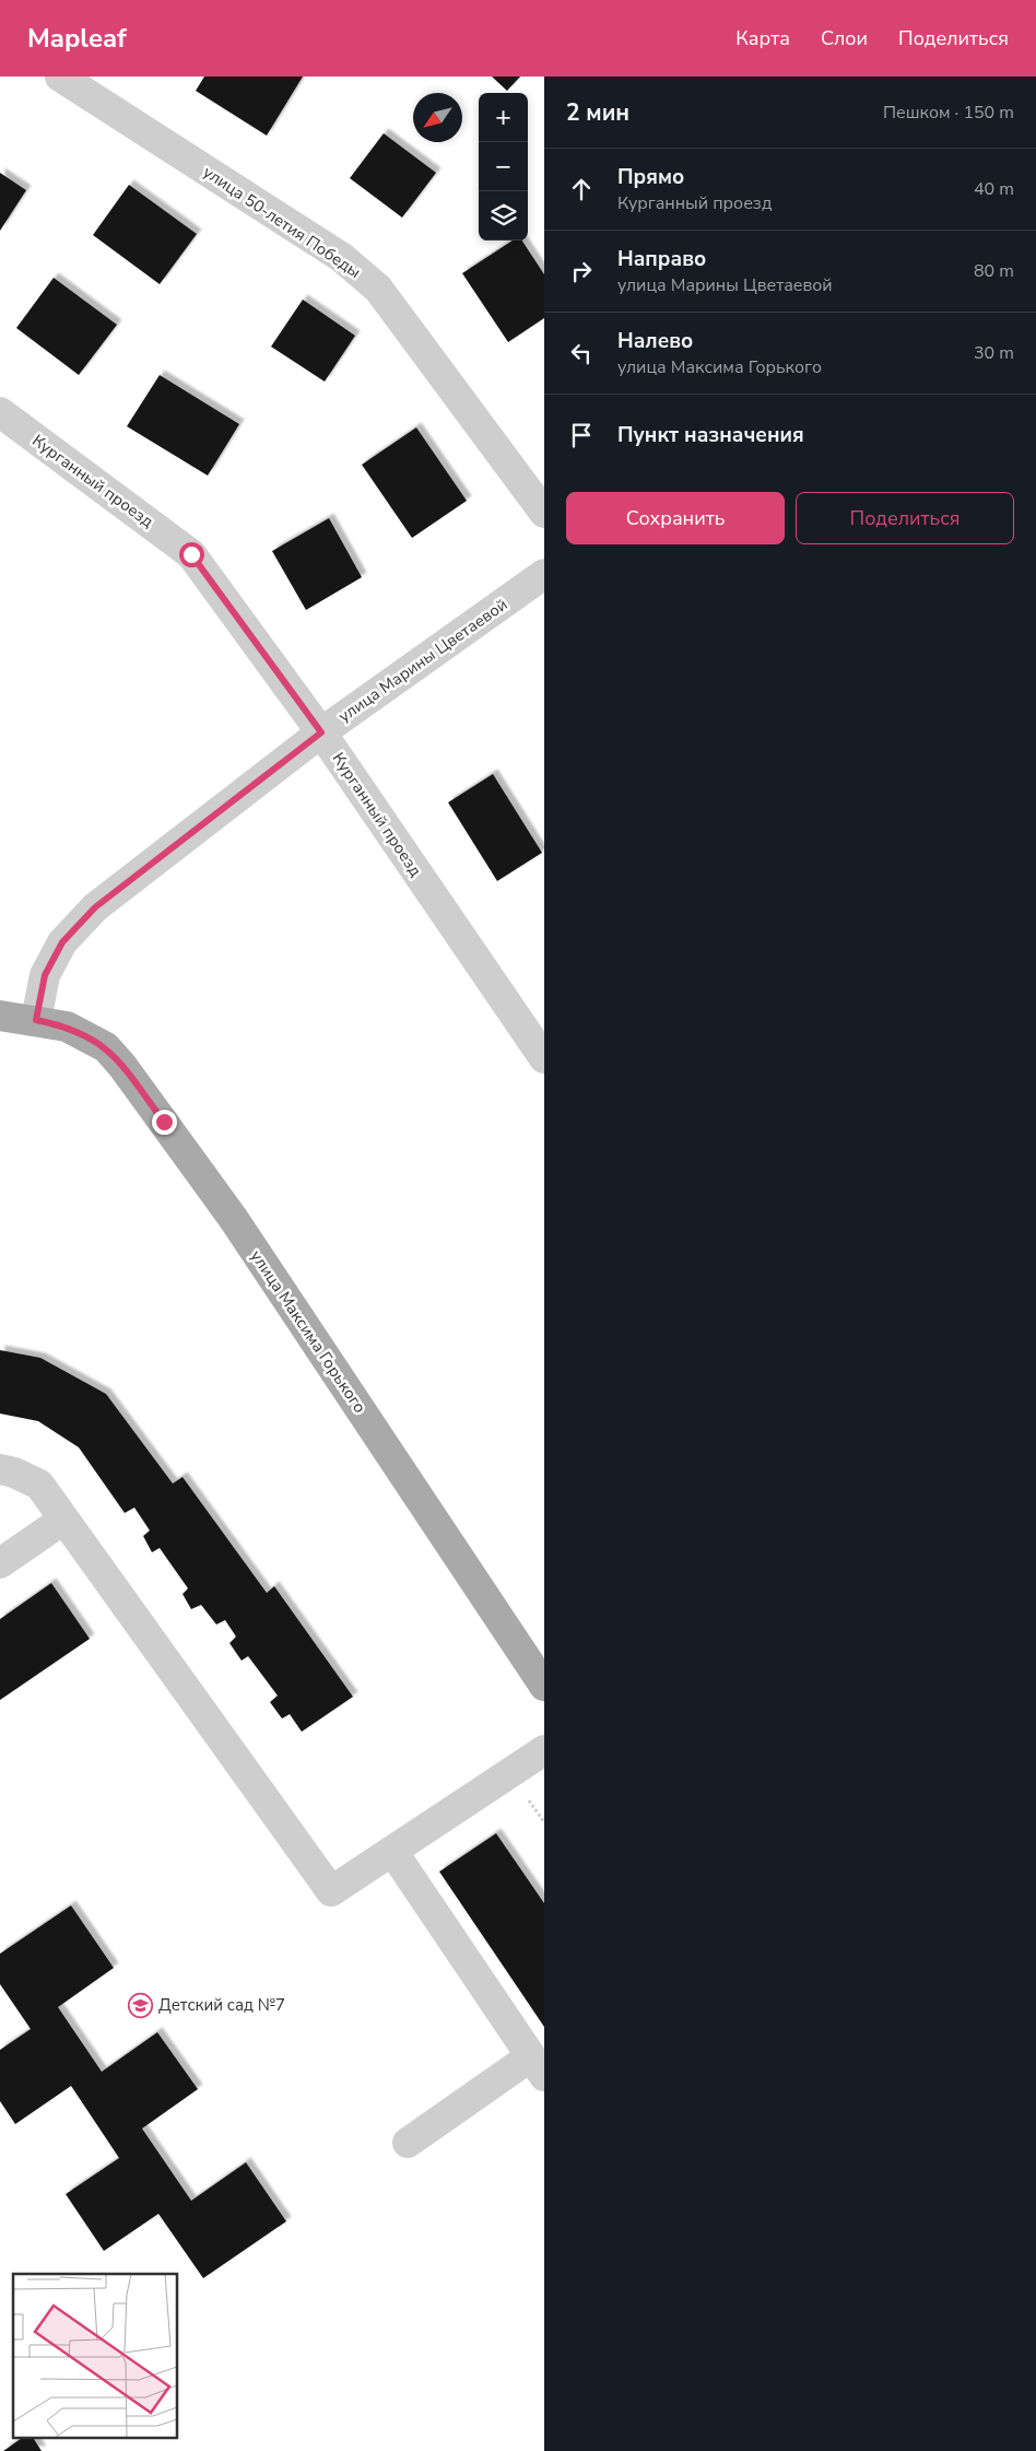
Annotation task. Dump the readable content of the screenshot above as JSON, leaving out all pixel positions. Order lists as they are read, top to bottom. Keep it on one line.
{"streets":{"main road":["улица Максима Горького"],"street":["улица 50-летия Победы","Курганный проезд","улица Марины Цветаевой"]},"crossings":[["Курганный проезд","улица Марины Цветаевой"],["улица Марины Цветаевой","улица Максима Горького"]],"places":{"school or university":["Детский сад №7"]},"north":"bottom left","page":{"header":"Mapleaf","nav":["Карта","Слои","Поделиться"],"heading":["2 мин","Пешком · 150 m"],"map_buttons":["+","−"],"list":[["Прямо","Курганный проезд","40 m"],["Направо","улица Марины Цветаевой","80 m"],["Налево","улица Максима Горького","30 m"],"Пункт назначения"],"buttons":["Сохранить","Поделиться"]}}
